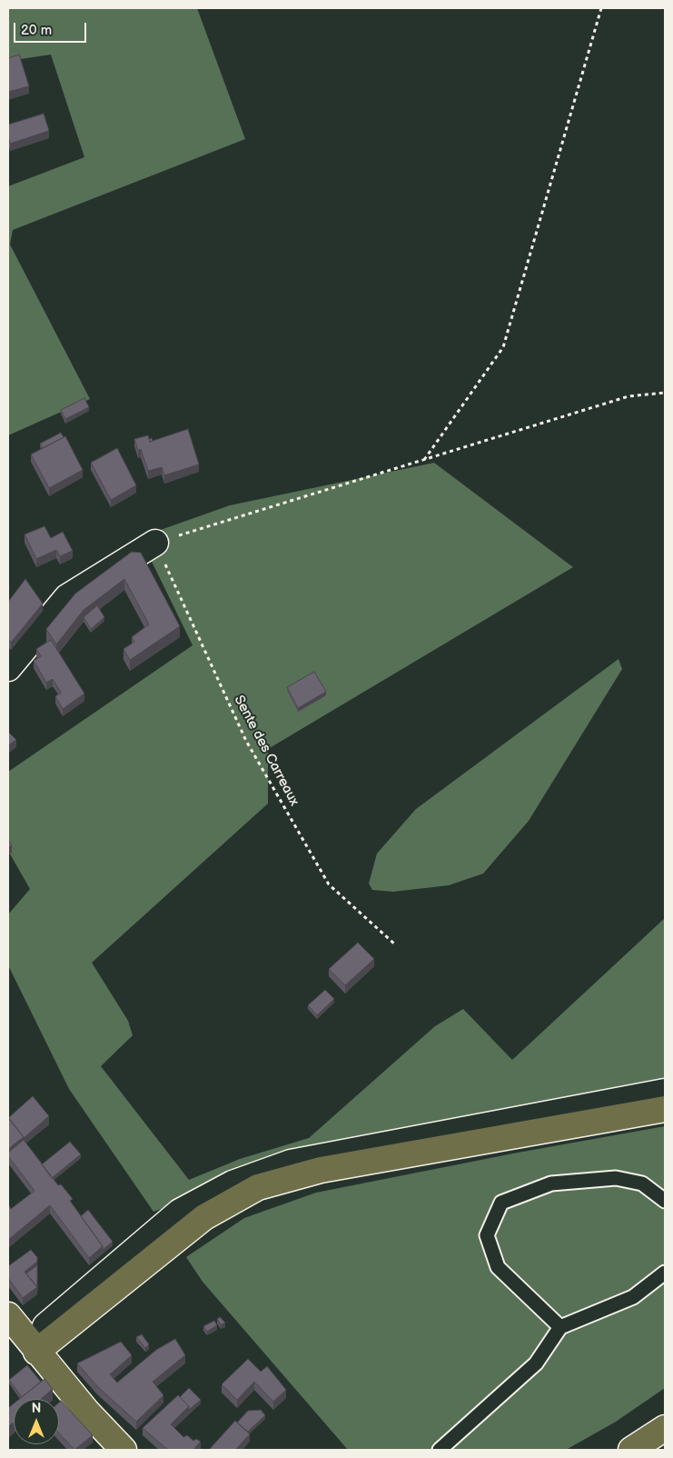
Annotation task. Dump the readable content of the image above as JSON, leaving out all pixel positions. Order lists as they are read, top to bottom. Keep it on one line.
{"streets":{"path":["Sente des Carreaux"]},"scale_bar":"20 m","north":"top"}
